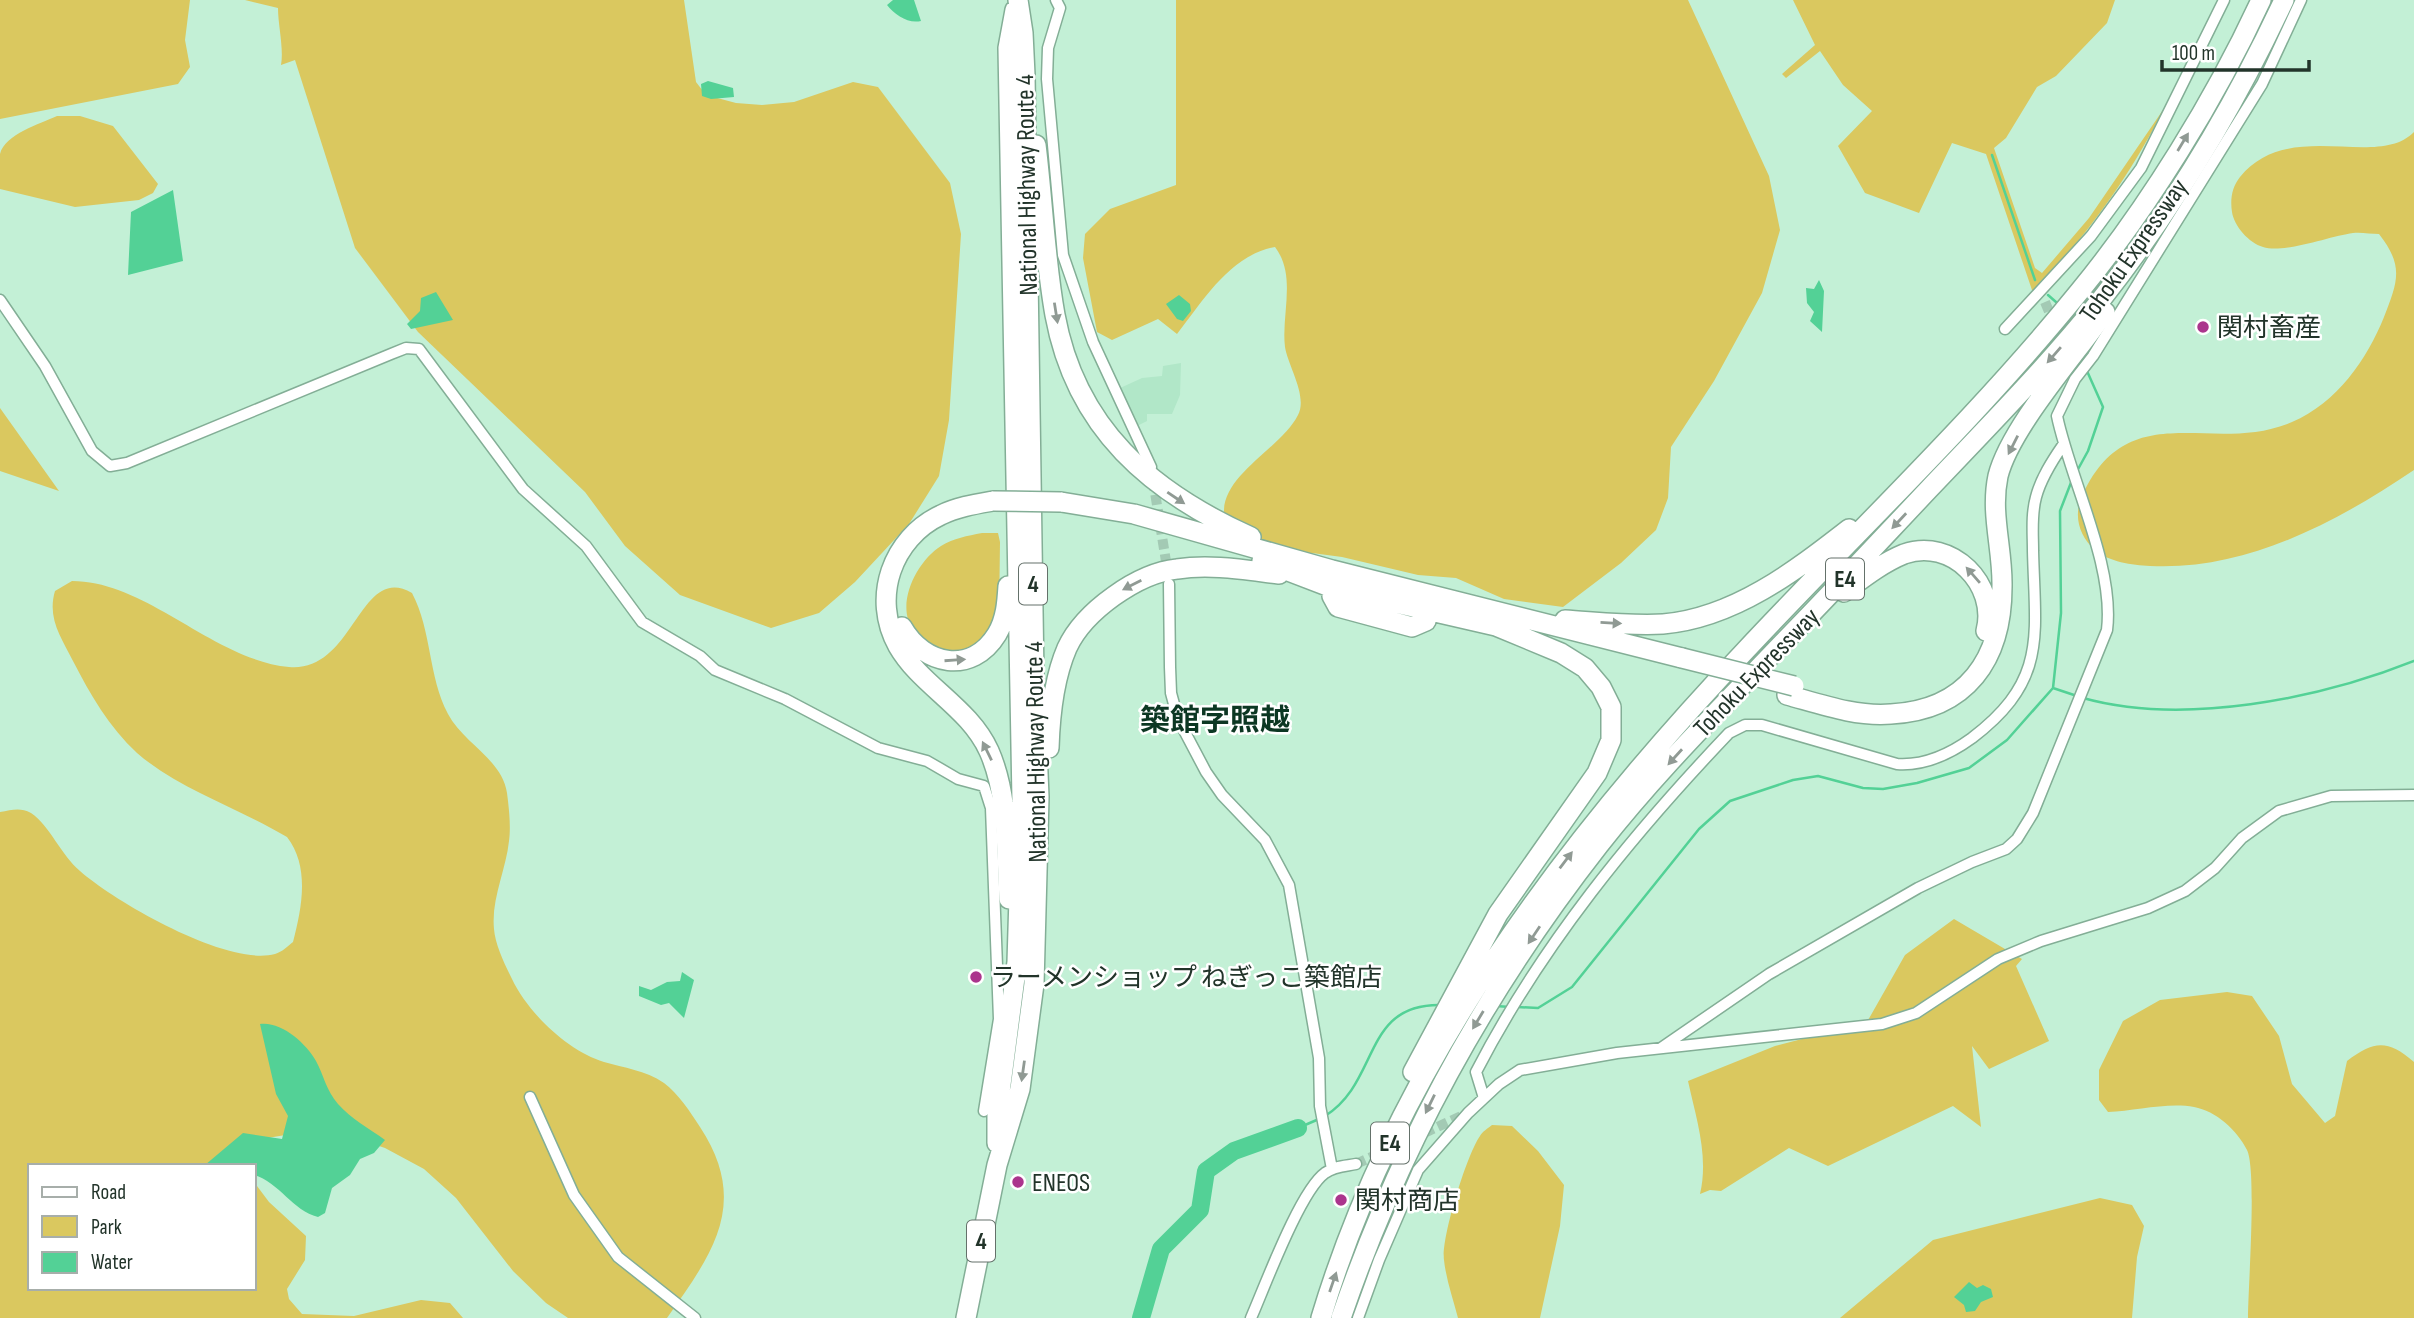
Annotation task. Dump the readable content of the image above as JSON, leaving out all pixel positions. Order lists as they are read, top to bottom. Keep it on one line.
{"streets":{"highway":["National Highway Route 4","Tohoku Expressway","E4","4"]},"districts":["築館字照越"],"places":["関村畜産","ラーメンショップ ねぎっこ築館店","ENEOS","関村商店"],"legend":["Road","Park","Water"],"scale_bar":"100 m"}
